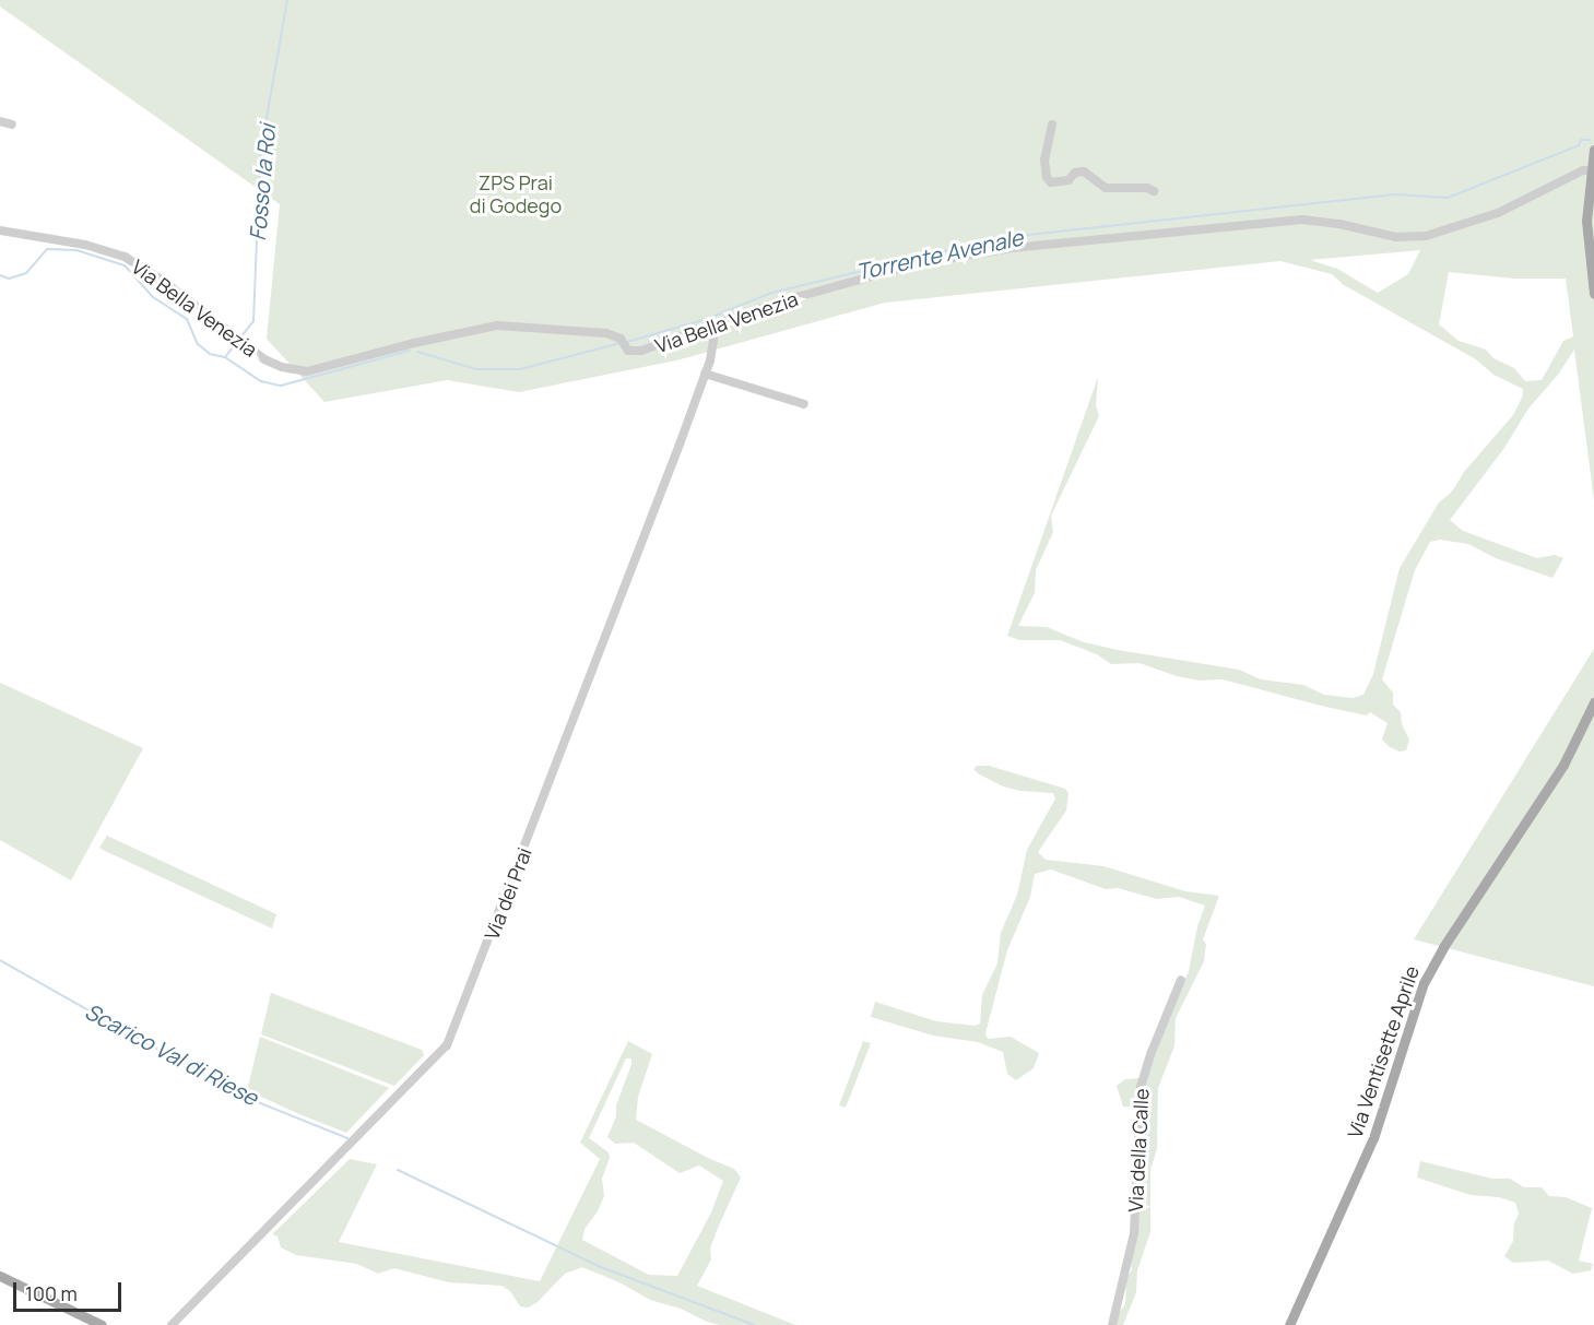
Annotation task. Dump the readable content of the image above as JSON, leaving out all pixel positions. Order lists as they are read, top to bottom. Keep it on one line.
{"streets":{"main road":["Via Ventisette Aprile"],"street":["Via Bella Venezia","Via dei Prai","Via della Calle"]},"crossings":[["Via Bella Venezia","Via dei Prai"]],"water":["Fosso la Roi","Torrente Avenale","Scarico Val di Riese"],"parks":["ZPS Prai di Godego"],"scale_bar":"100 m"}
